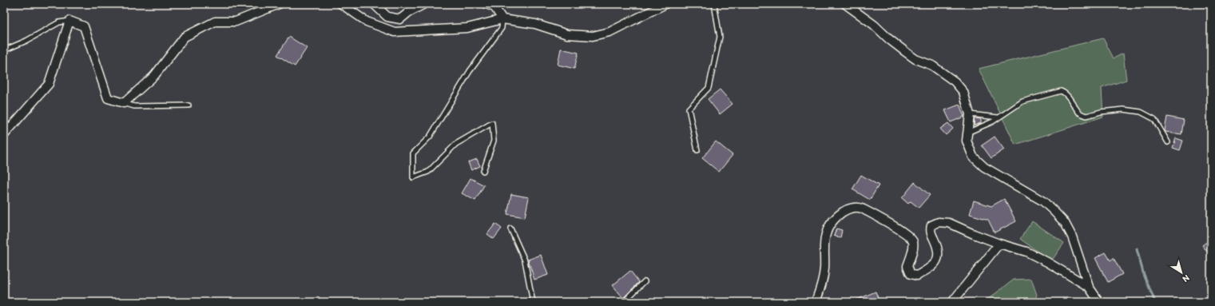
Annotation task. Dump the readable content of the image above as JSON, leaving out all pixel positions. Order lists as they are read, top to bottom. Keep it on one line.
{"north":"bottom right"}
